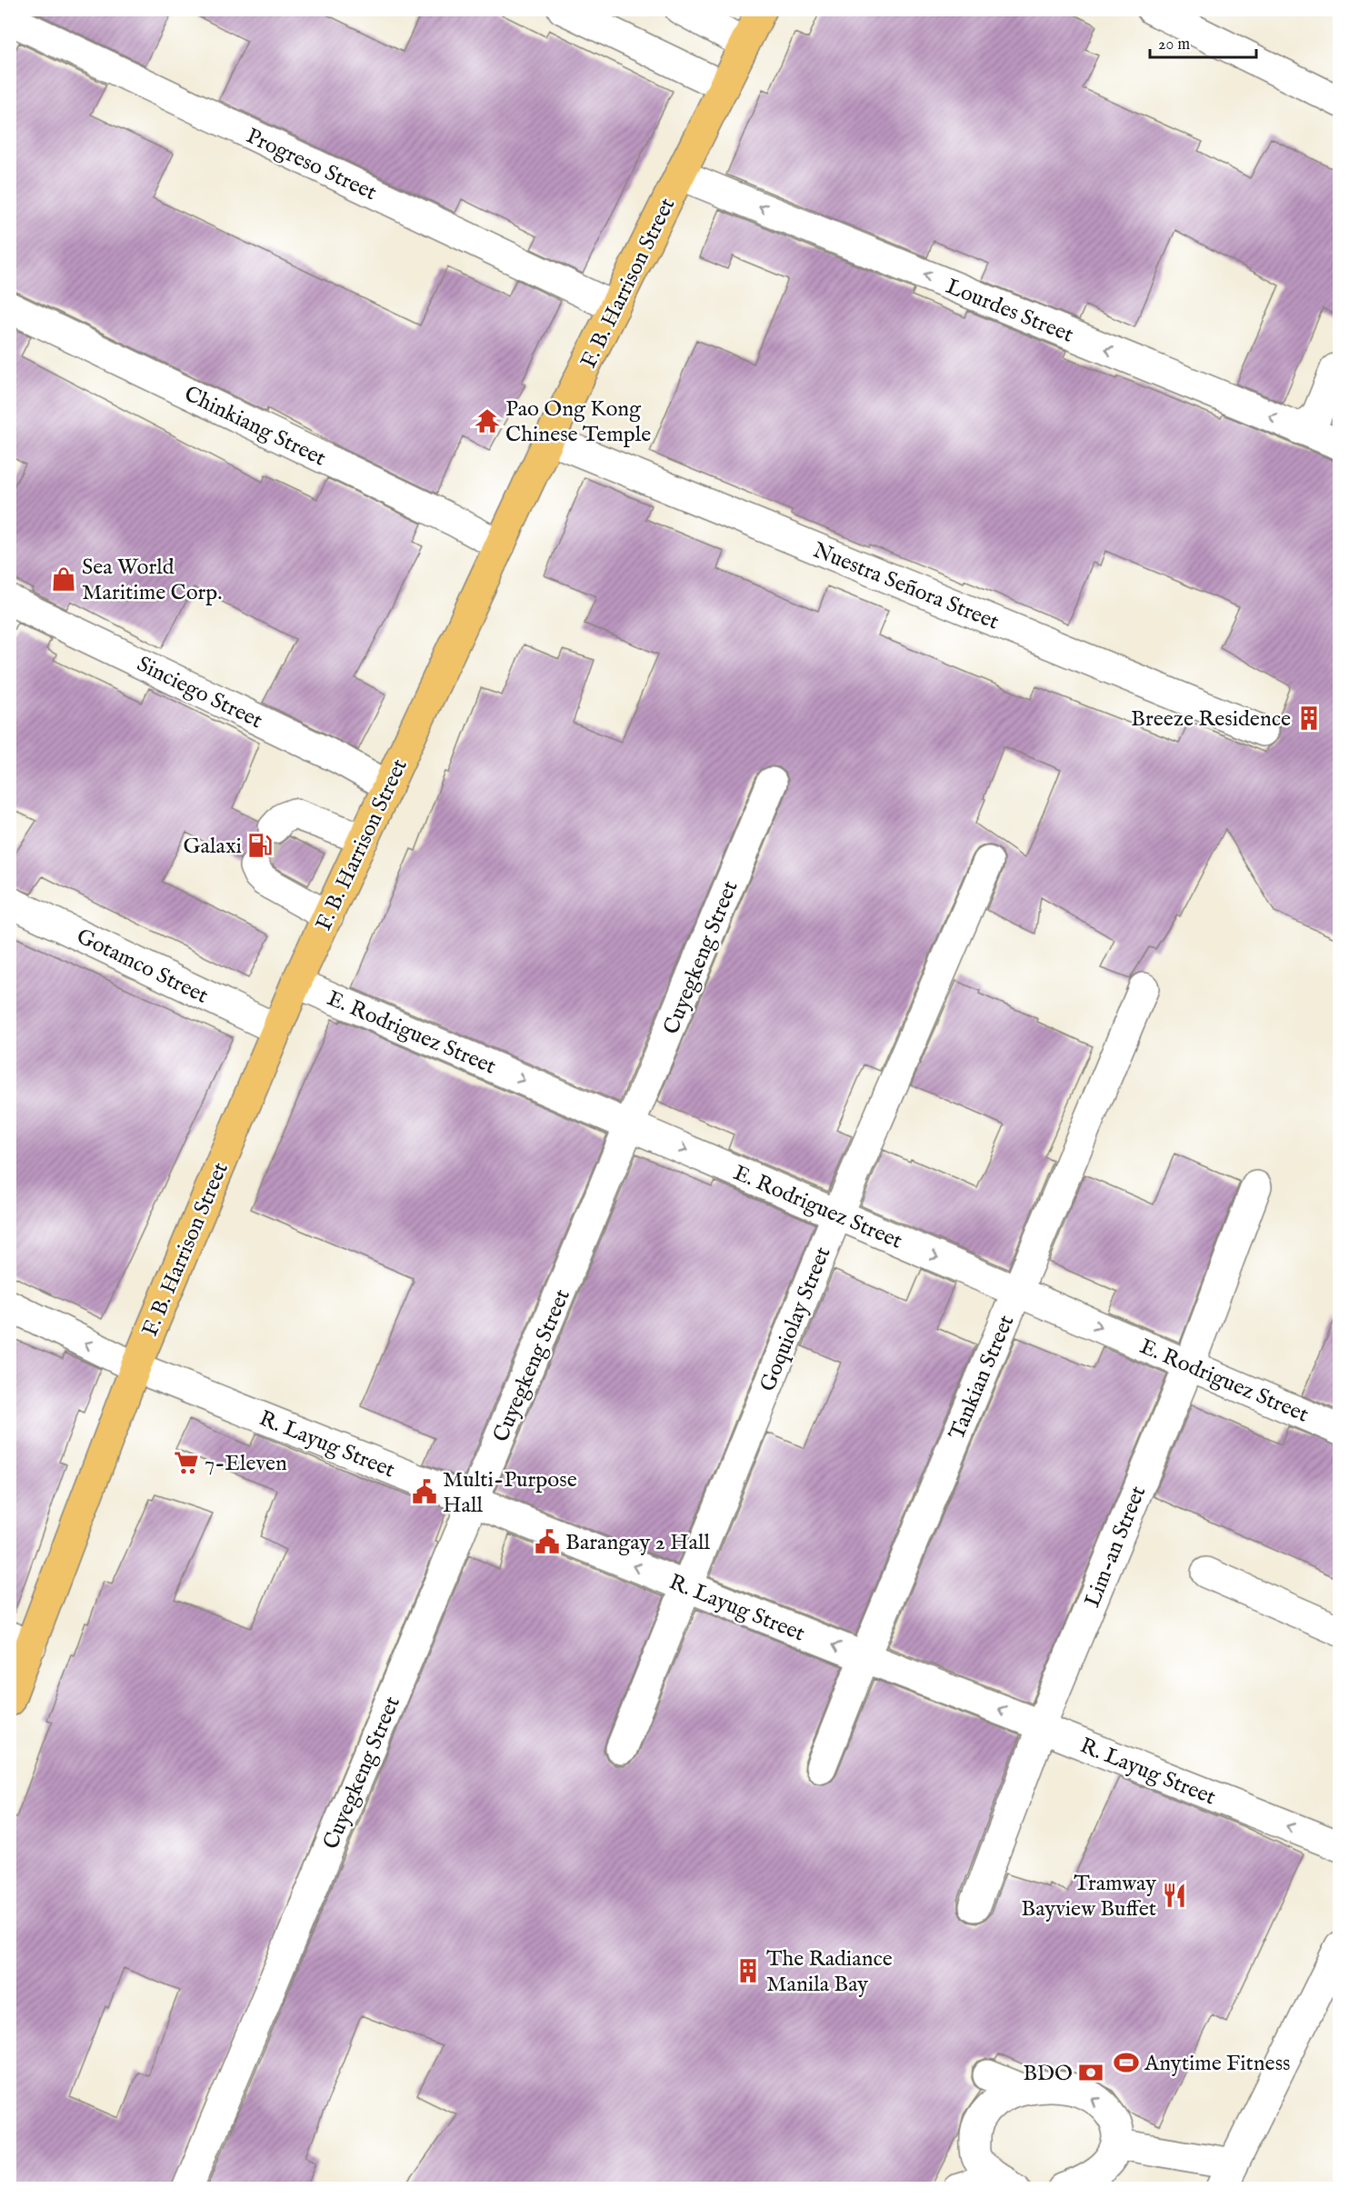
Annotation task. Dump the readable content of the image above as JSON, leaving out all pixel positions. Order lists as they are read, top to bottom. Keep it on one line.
{"streets":{"main road":["F. B. Harrison Street"],"street":["Progreso Street","Lourdes Street","Chinkiang Street","Nuestra Señora Street","Sinciego Street","Cuyegkeng Street","Gotamco Street","E. Rodriguez Street","Goquiolay Street","Tankian Street","R. Layug Street","Lim-an Street"]},"crossings":[["Progreso Street","F. B. Harrison Street"],["F. B. Harrison Street","Lourdes Street"],["F. B. Harrison Street","Chinkiang Street"],["F. B. Harrison Street","Nuestra Señora Street"],["F. B. Harrison Street","Sinciego Street"],["F. B. Harrison Street","Gotamco Street"],["F. B. Harrison Street","E. Rodriguez Street"],["F. B. Harrison Street","R. Layug Street"],["Cuyegkeng Street","E. Rodriguez Street"],["Cuyegkeng Street","R. Layug Street"],["E. Rodriguez Street","Goquiolay Street"],["E. Rodriguez Street","Tankian Street"],["E. Rodriguez Street","Lim-an Street"],["Goquiolay Street","R. Layug Street"],["Tankian Street","R. Layug Street"],["R. Layug Street","Lim-an Street"]],"one_way":["Lourdes Street","E. Rodriguez Street","R. Layug Street"],"places":{"temple":["Pao Ong Kong Chinese Temple"],"shop":["Sea World Maritime Corp."],"building":["Breeze Residence","The Radiance Manila Bay"],"fuel station":["Galaxi"],"supermarket":["7-Eleven"],"public building":["Multi-Purpose Hall","Barangay 2 Hall"],"restaurant":["Tramway Bayview Buffet"],"sports":["Anytime Fitness"],"bank":["BDO"]},"scale_bar":"20 m"}
